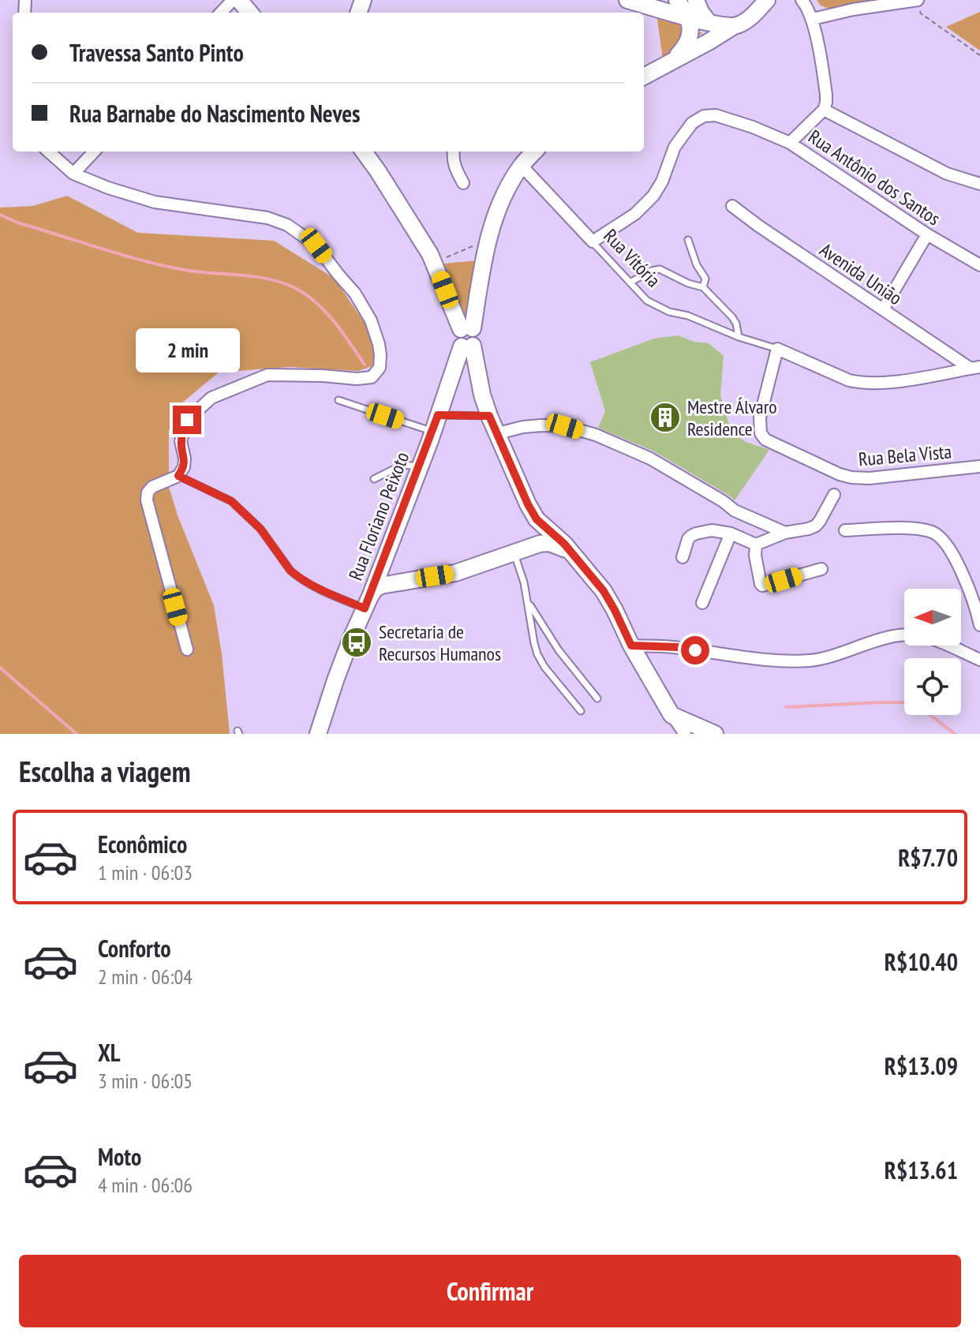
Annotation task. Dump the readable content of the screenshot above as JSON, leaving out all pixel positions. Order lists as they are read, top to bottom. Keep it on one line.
{"streets":{"street":["Rua Antônio dos Santos","Rua Vitória","Avenida União","Rua Bela Vista","Rua Floriano Peixoto"]},"crossings":[["Rua Vitória","Rua Bela Vista"]],"places":{"building":["Mestre Álvaro Residence"],"bus stop":["Secretaria de Recursos Humanos"]},"north":"left","page":{"banner":["Travessa Santo Pinto","Rua Barnabe do Nascimento Neves"],"bubble":"2 min","heading":"Escolha a viagem","list":[{"name":"Econômico","note":"1 min · 06:03","value":"R$7.70"},{"name":"Conforto","note":"2 min · 06:04","value":"R$10.40"},{"name":"XL","note":"3 min · 06:05","value":"R$13.09"},{"name":"Moto","note":"4 min · 06:06","value":"R$13.61"}],"buttons":"Confirmar"}}
